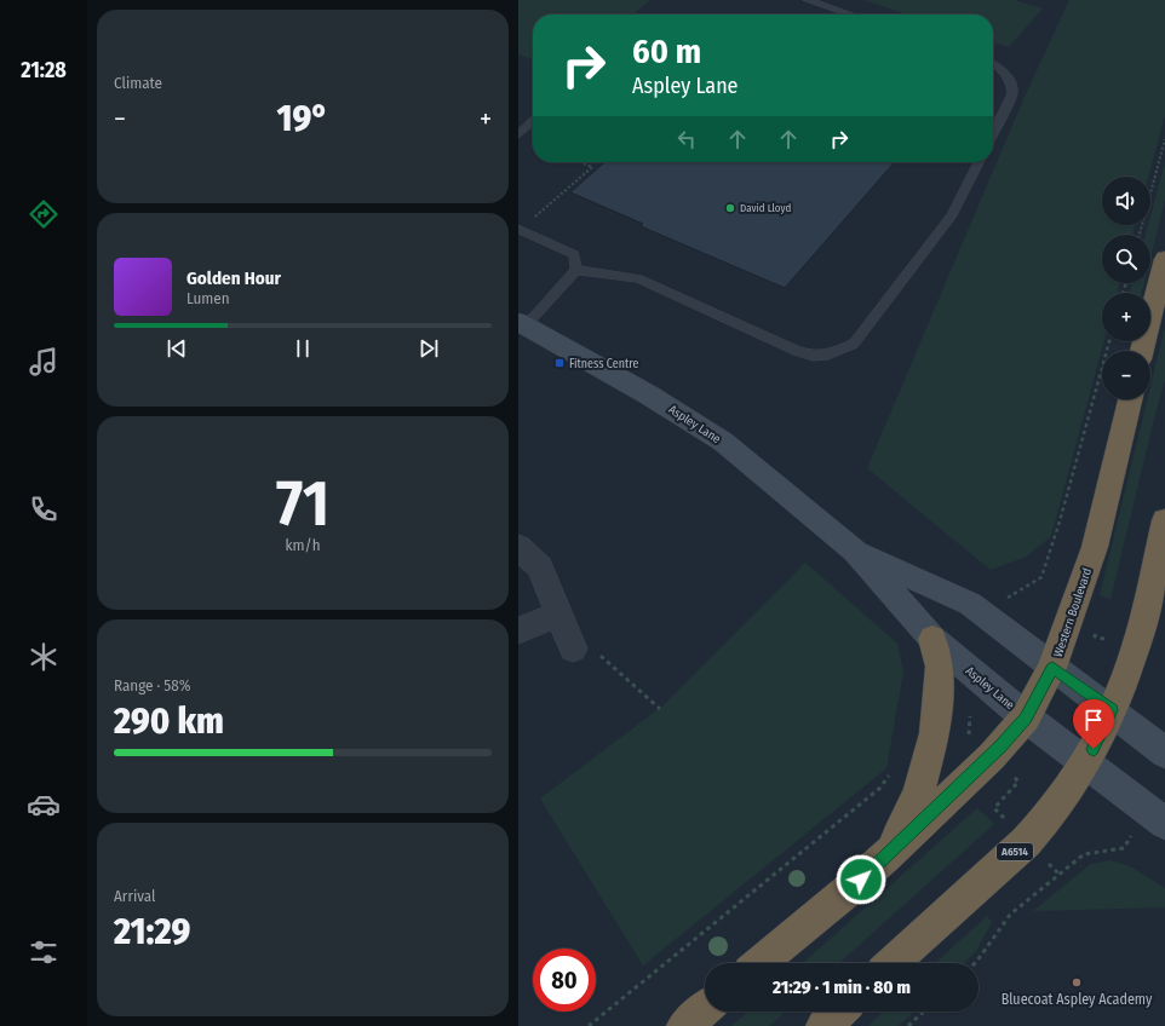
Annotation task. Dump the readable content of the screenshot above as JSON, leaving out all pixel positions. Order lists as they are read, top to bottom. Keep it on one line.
{"streets":{"highway":["Western Boulevard","A6514"],"main road":["Aspley Lane"]},"crossings":[["Aspley Lane","Western Boulevard"],["Aspley Lane","A6514"]],"places":{"other":["David Lloyd","Bluecoat Aspley Academy"],"transit":["Fitness Centre"]},"page":{"tabs":"21:28","tile":["Climate",["71","km/h"],["Range · 58%","290 km"],["Arrival","21:29"]],"turn":["60 m","Aspley Lane"],"heat":["−","19°","+"],"map_buttons":["+","−"],"song":["Golden Hour","Lumen"],"limit":"80","trip":"21:29 · 1 min · 80 m"}}
